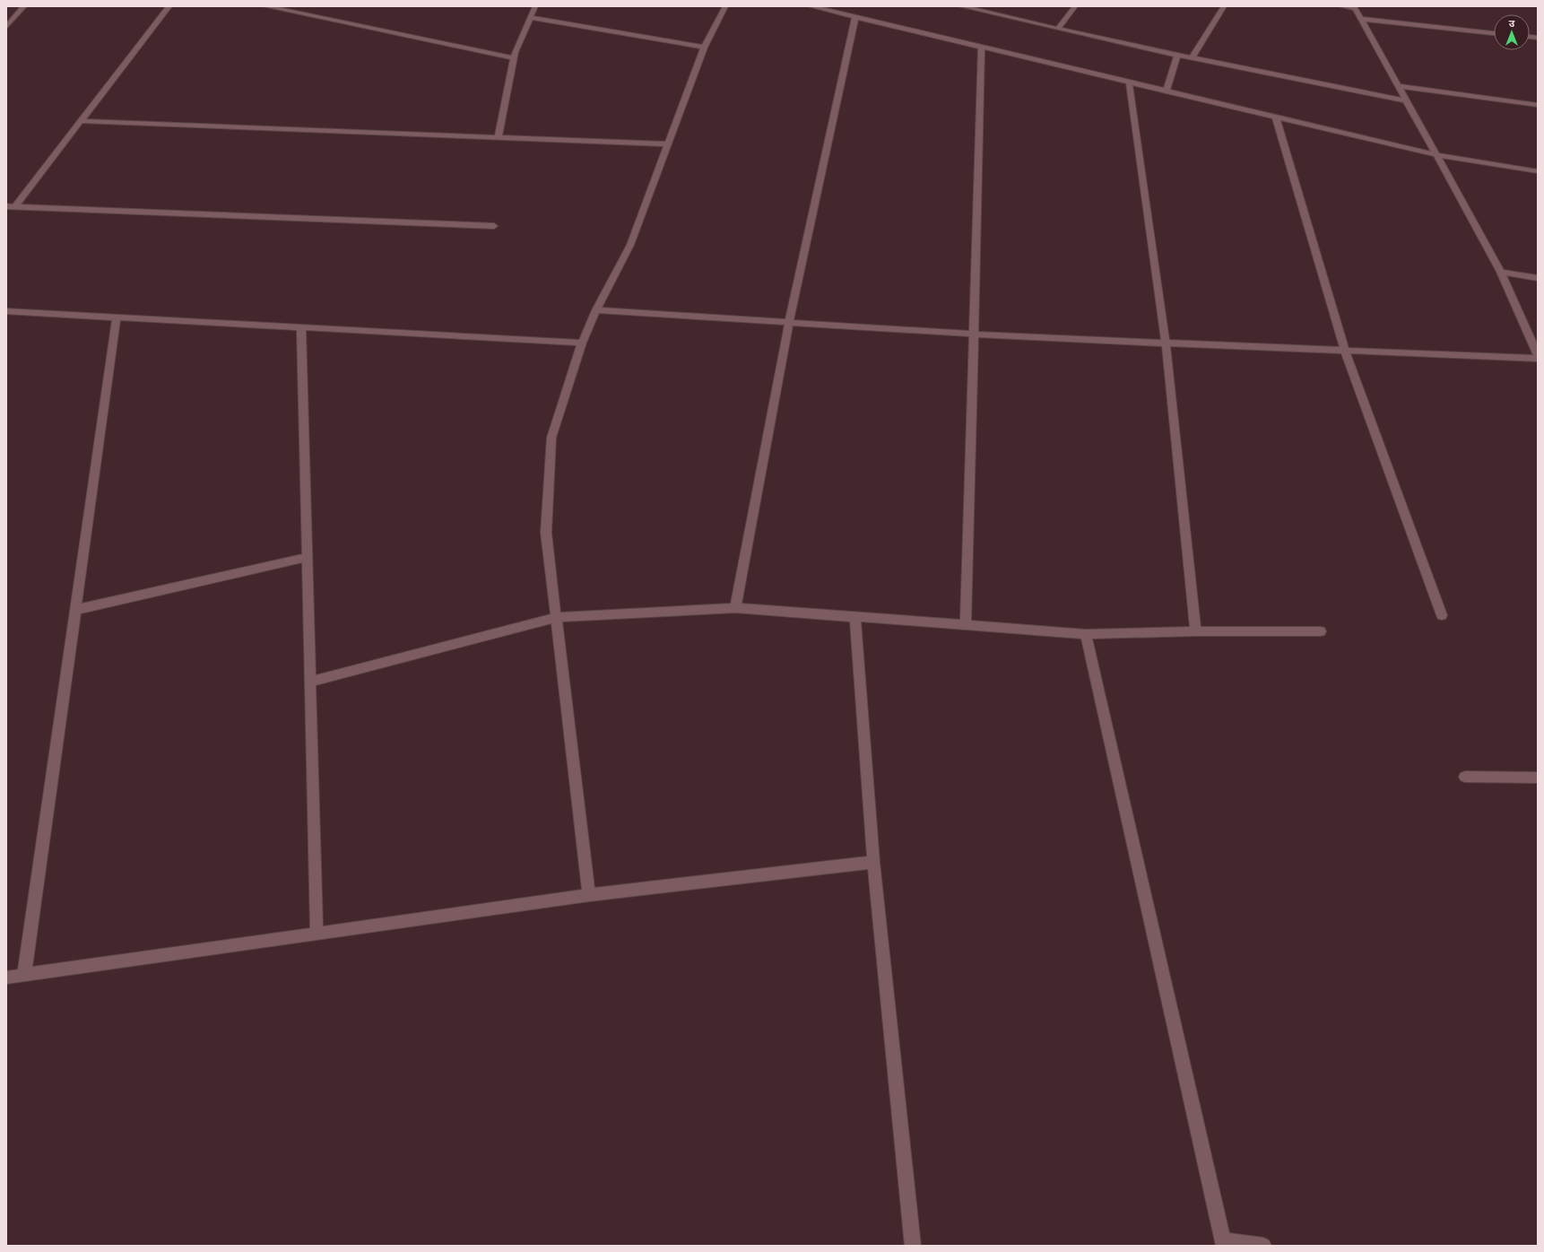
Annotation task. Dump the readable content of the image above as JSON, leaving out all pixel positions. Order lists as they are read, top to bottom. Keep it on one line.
{"north":"top"}
